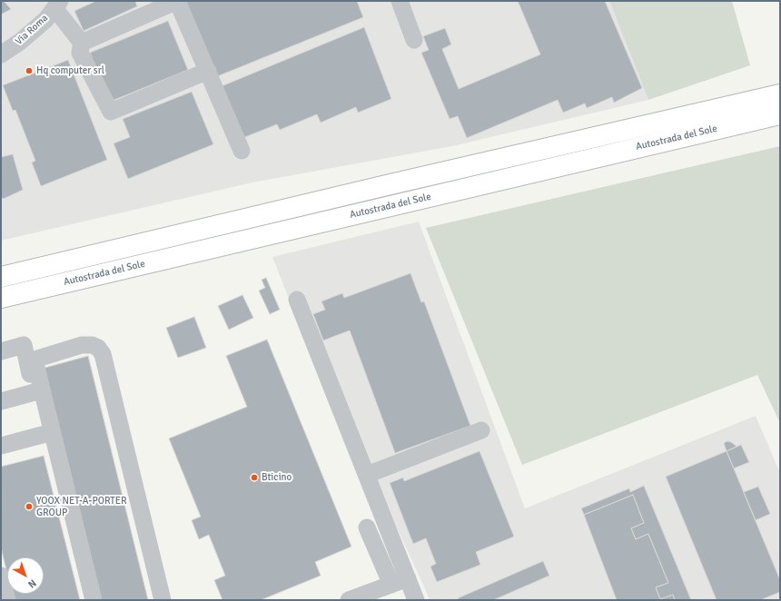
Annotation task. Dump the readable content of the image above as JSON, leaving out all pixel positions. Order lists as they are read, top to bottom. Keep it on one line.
{"streets":{"highway":["Autostrada del Sole"],"street":["Via Roma"]},"places":["Hq computer srl","Bticino","YOOX NET-A-PORTER GROUP"],"north":"bottom right"}
